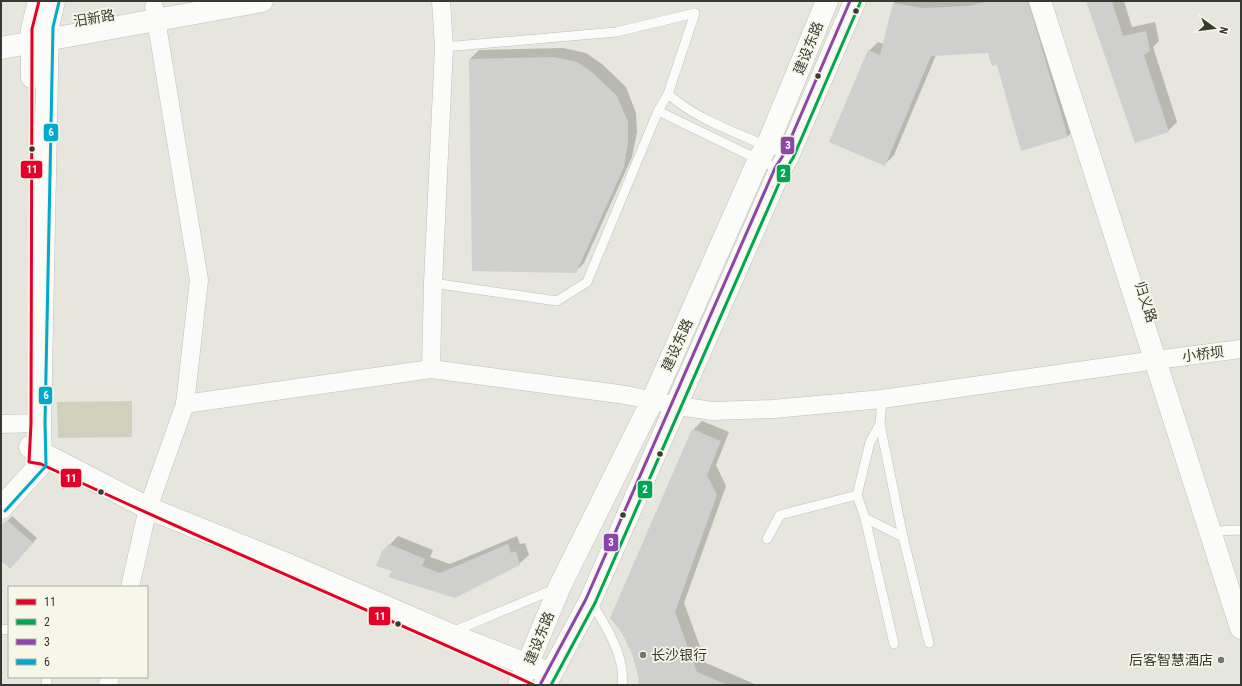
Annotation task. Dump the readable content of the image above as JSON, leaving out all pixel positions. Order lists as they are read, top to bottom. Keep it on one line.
{"streets":{"street":["汨新路","建设东路","归义路","小桥坝"]},"crossings":[["建设东路","小桥坝"],["归义路","小桥坝"]],"places":["长沙银行","后客智慧酒店"],"lines":["transit line 11","transit line 3","transit line 6","transit line 2"],"legend":["11","2","3","6"],"north":"right"}
